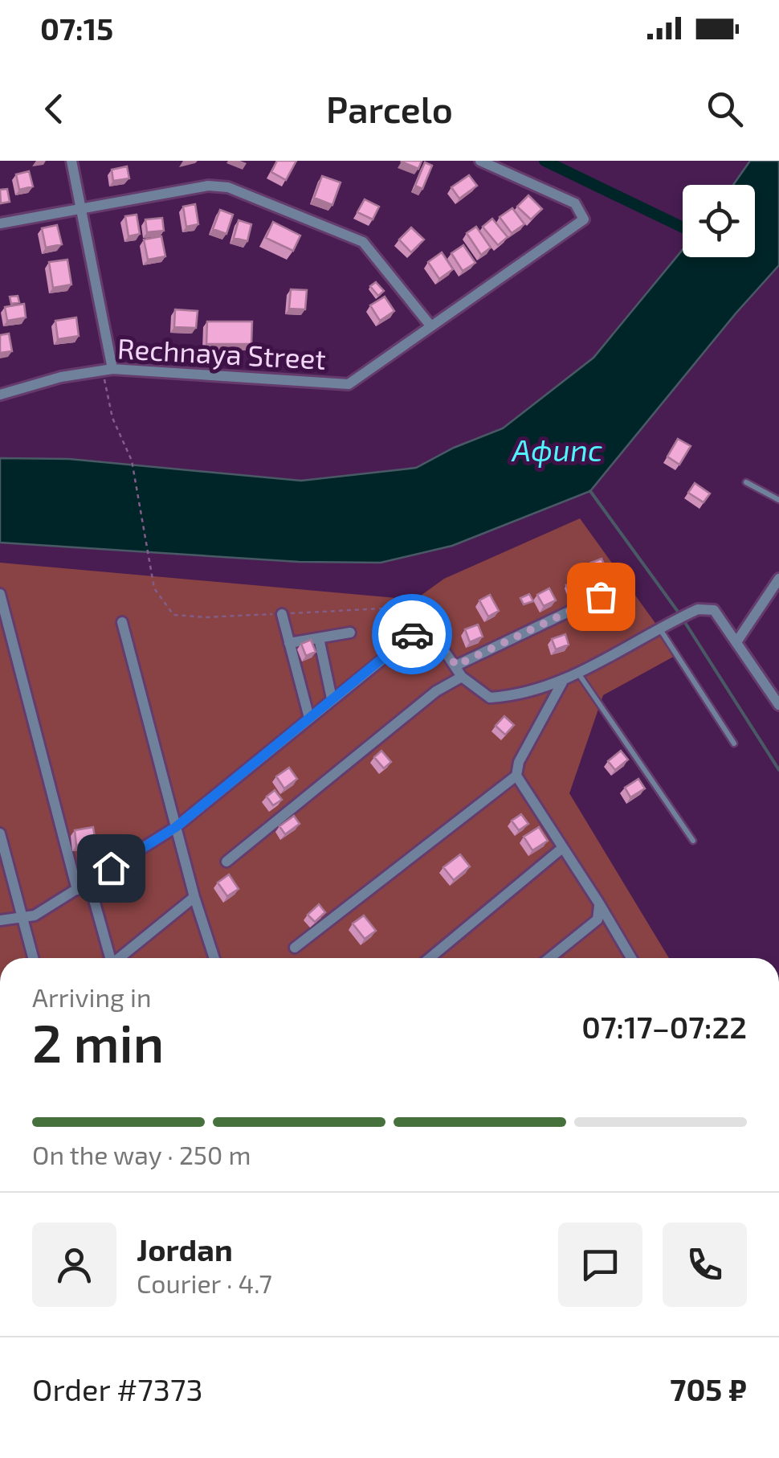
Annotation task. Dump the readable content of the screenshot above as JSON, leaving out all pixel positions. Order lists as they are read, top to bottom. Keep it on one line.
{"streets":{"street":["Rechnaya Street"]},"water":["Афипс"],"page":{"status":"07:15","header":"Parcelo","heading":["2 min","Arriving in","07:17–07:22"],"panel":["Jordan","Courier · 4.7","Order #7373","705 ₽"],"bar":"On the way · 250 m"}}
